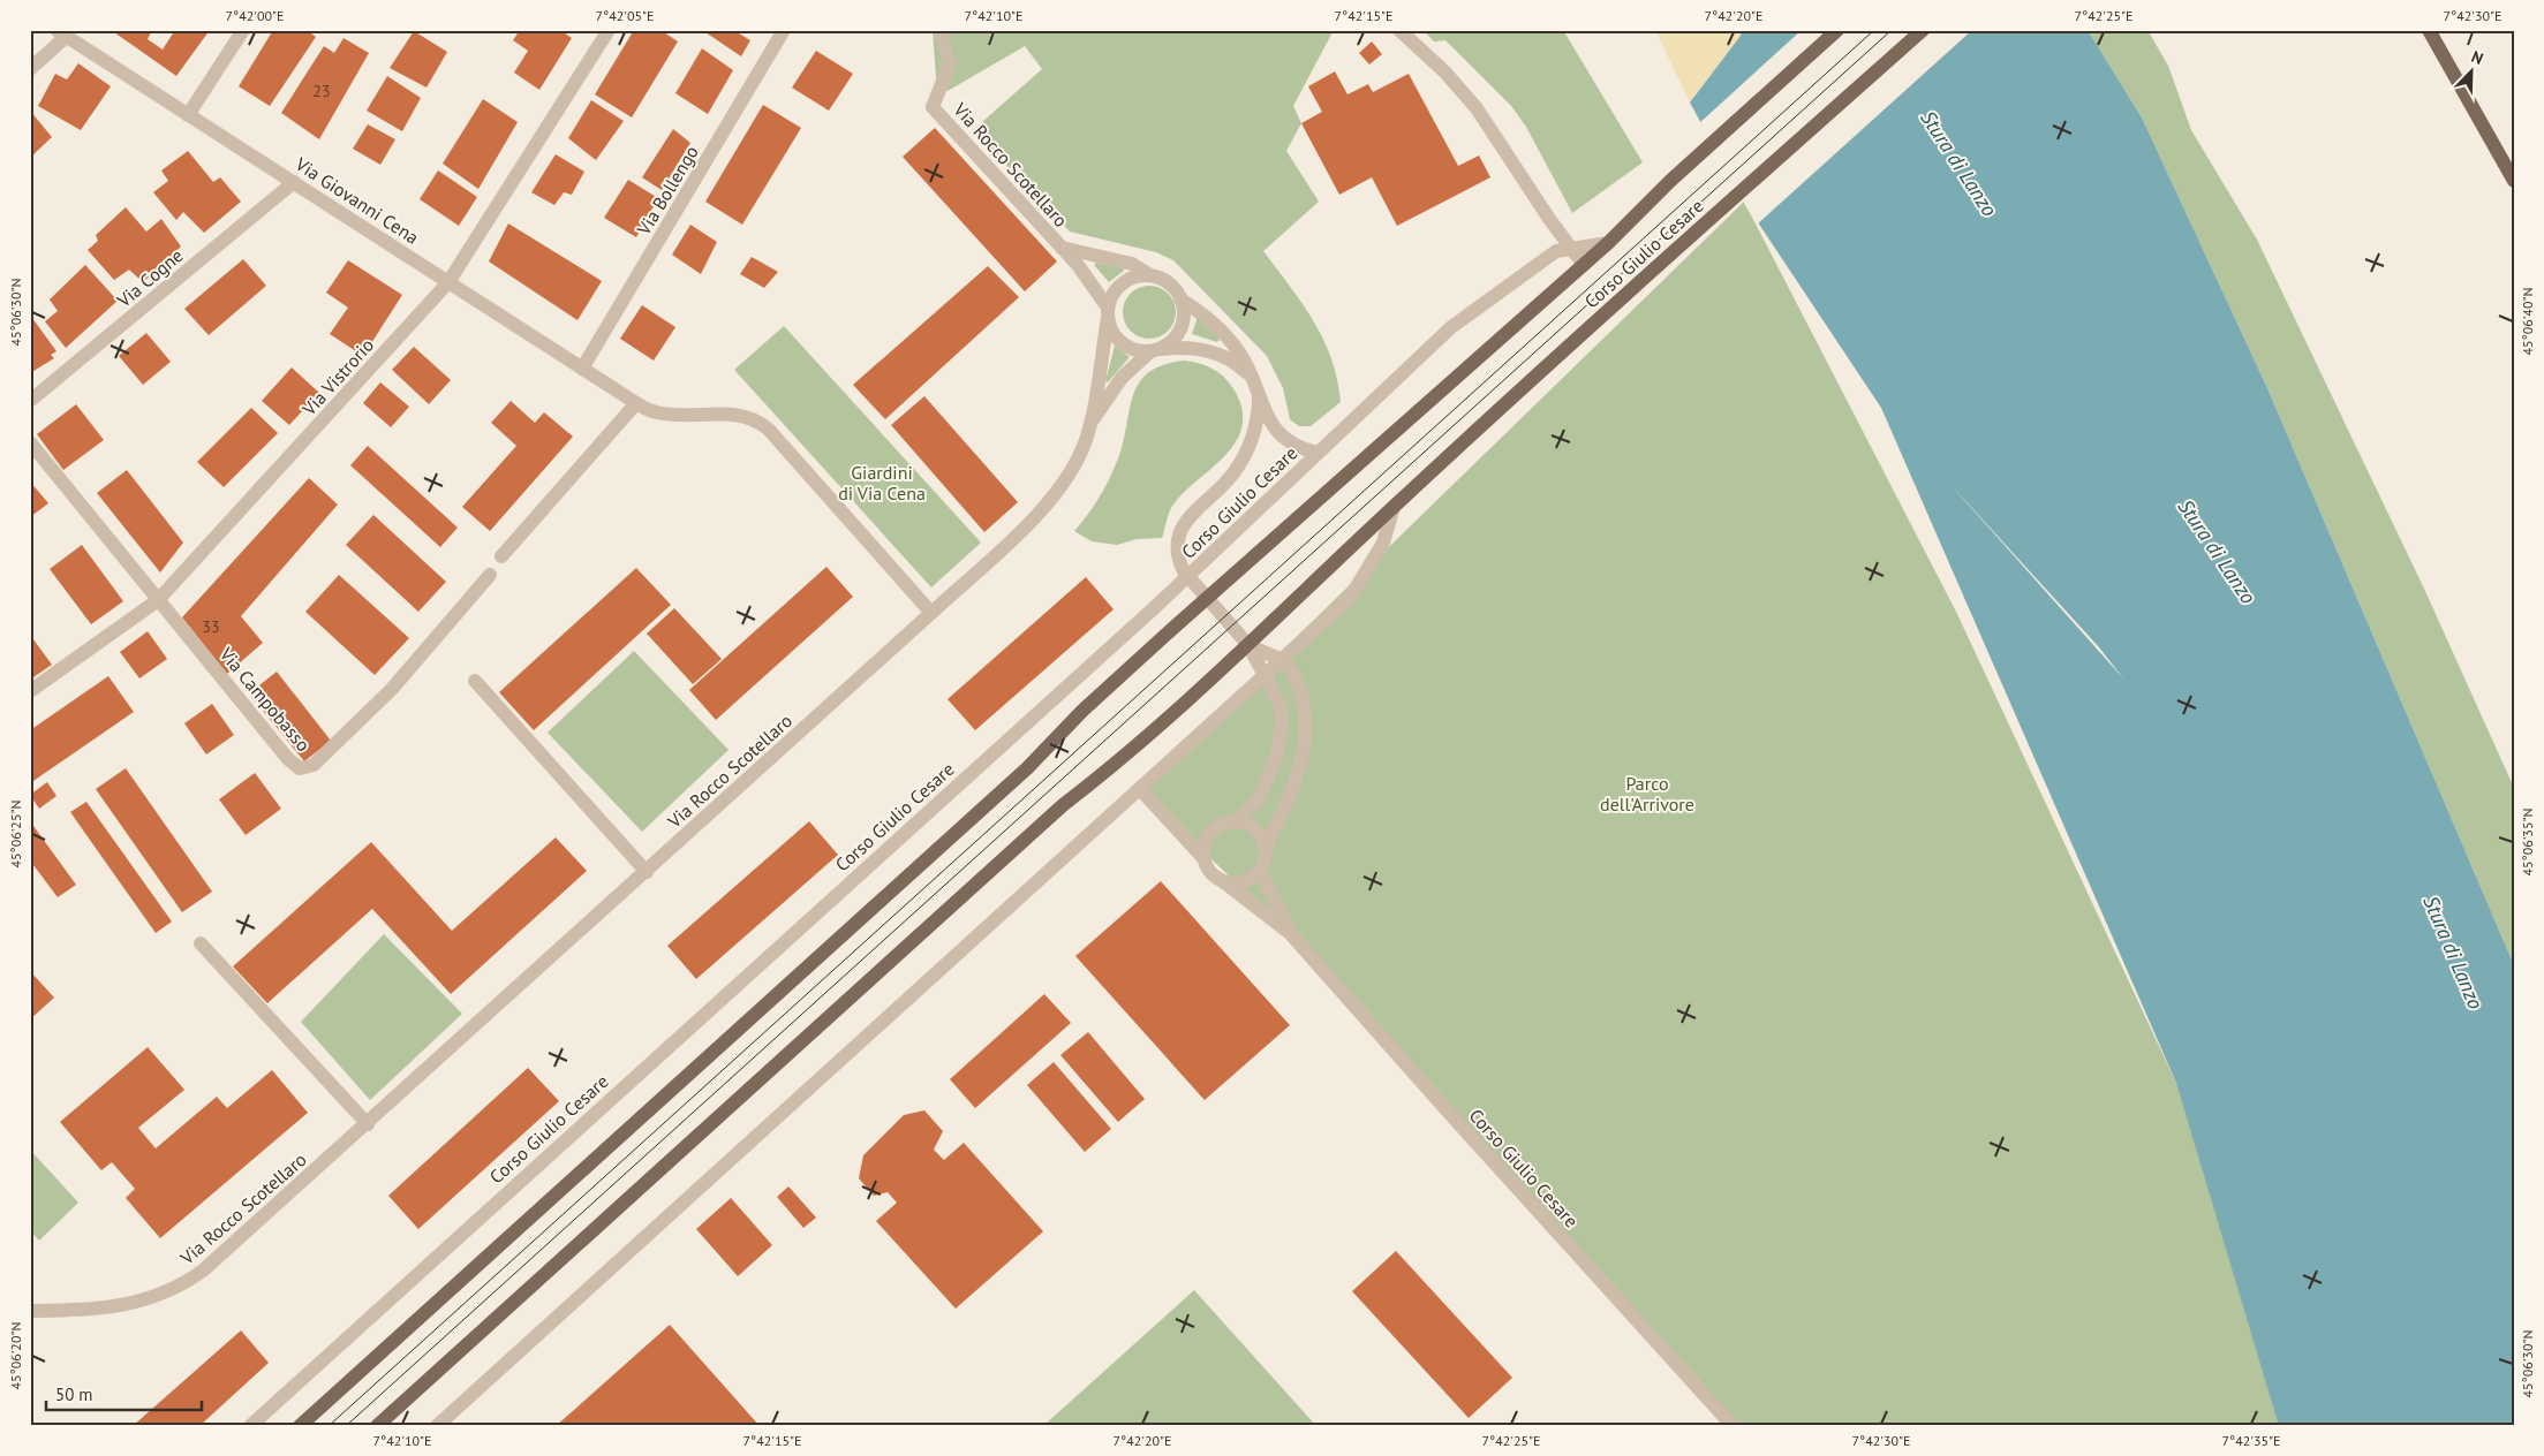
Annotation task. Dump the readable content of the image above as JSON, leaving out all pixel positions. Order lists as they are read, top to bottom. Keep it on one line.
{"streets":{"main road":["Corso Giulio Cesare"],"street":["Via Rocco Scotellaro","Via Bollengo","Via Giovanni Cena","Via Cogne","Via Vistrorio","Via Campobasso"]},"crossings":[["Via Rocco Scotellaro","Via Giovanni Cena"],["Via Bollengo","Via Giovanni Cena"],["Via Giovanni Cena","Via Cogne"],["Via Giovanni Cena","Via Vistrorio"],["Via Vistrorio","Via Campobasso"]],"water":["Stura di Lanzo"],"parks":["Giardini di Via Cena","Parco dell'Arrivore"],"house_numbers":["23","33"],"scale_bar":"50 m","north":"top right","coordinates":["7°42'00\"E","7°42'05\"E","7°42'10\"E","7°42'15\"E","7°42'20\"E","7°42'25\"E","7°42'30\"E","45°06'30\"N","45°06'40\"N","45°06'25\"N","45°06'35\"N","45°06'20\"N","7°42'35\"E"]}
